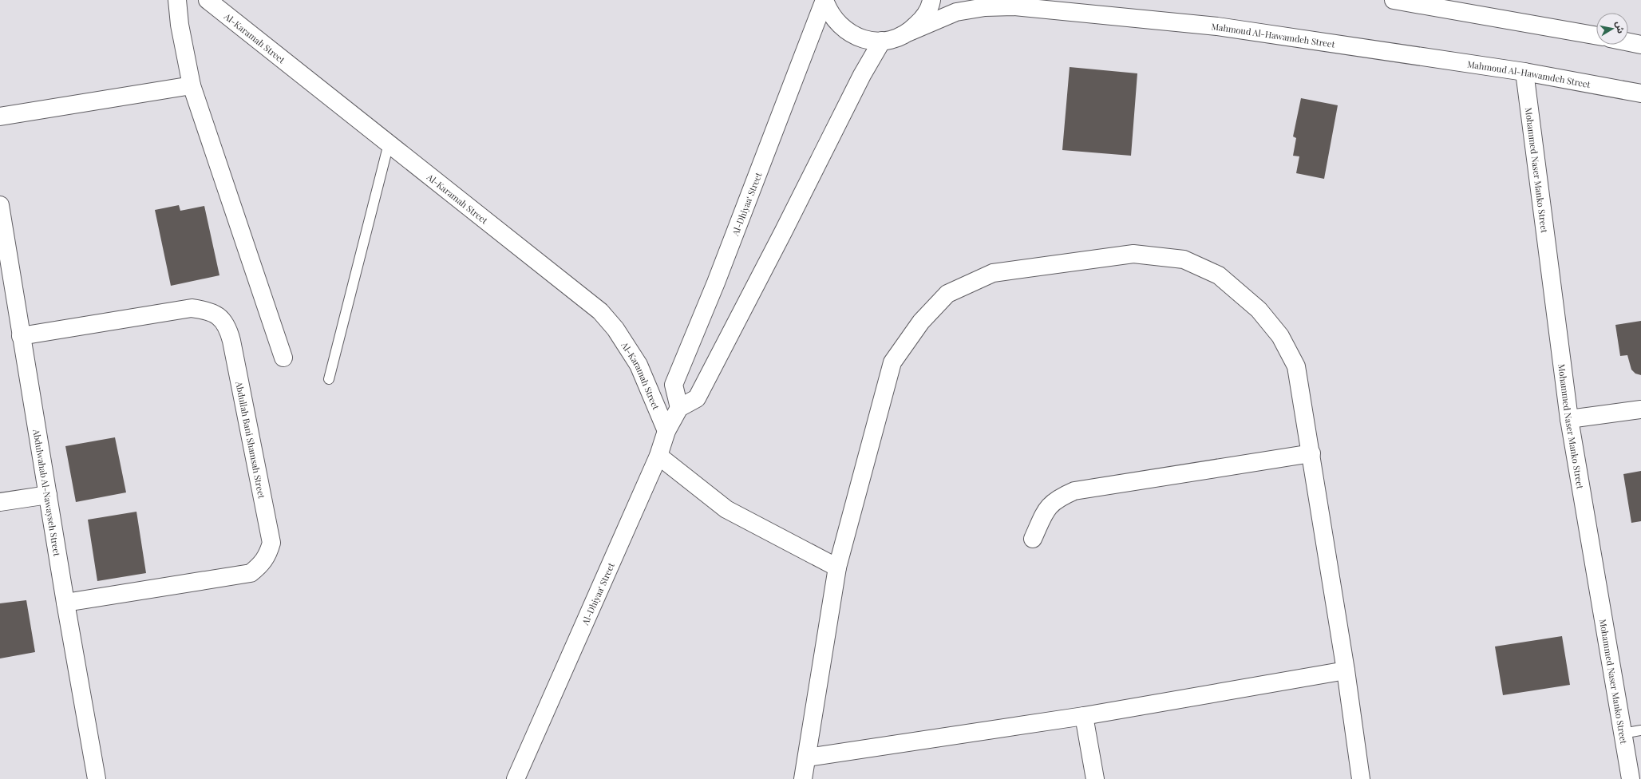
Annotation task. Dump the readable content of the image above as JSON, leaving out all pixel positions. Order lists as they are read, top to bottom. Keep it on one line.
{"streets":{"street":["Mahmoud Al-Hawamdeh Street","Al-Karamah Street","Mohammed Naser Manko Street","Al-Dhiyaa‘ Street","Abdullah Bani Shamsah Street","Abdulwahab Al-Nawayseh Street"]},"crossings":[["Mahmoud Al-Hawamdeh Street","Mohammed Naser Manko Street"],["Mahmoud Al-Hawamdeh Street","Al-Dhiyaa‘ Street"],["Al-Karamah Street","Al-Dhiyaa‘ Street"],["Abdullah Bani Shamsah Street","Abdulwahab Al-Nawayseh Street"]],"north":"right"}
